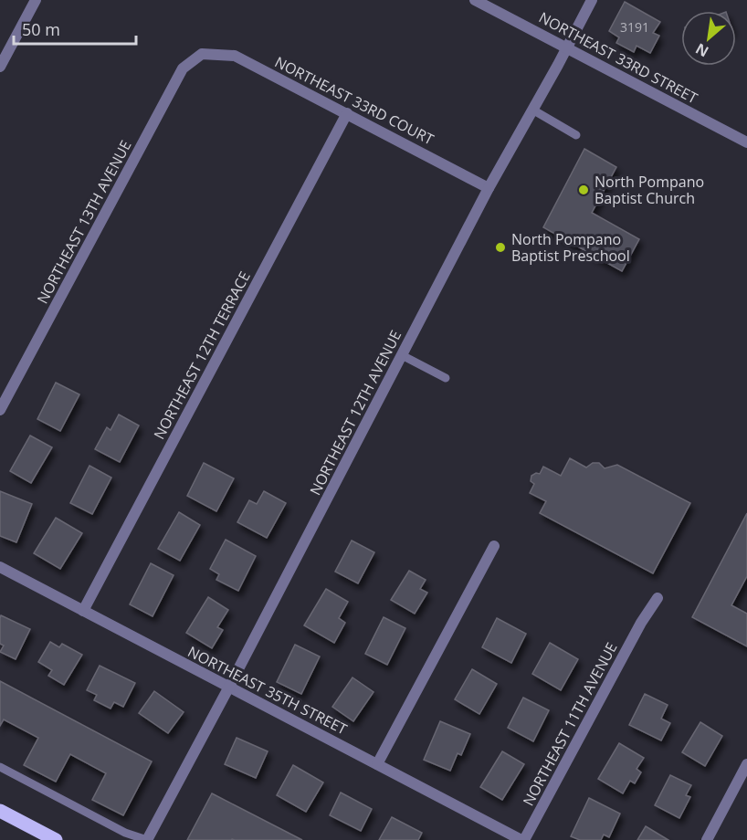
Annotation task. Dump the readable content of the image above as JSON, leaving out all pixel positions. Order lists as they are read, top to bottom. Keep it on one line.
{"streets":{"street":["NORTHEAST 33RD STREET","NORTHEAST 33RD COURT","NORTHEAST 13TH AVENUE","NORTHEAST 12TH TERRACE","NORTHEAST 12TH AVENUE","NORTHEAST 35TH STREET","NORTHEAST 11TH AVENUE"]},"crossings":[["NORTHEAST 33RD STREET","NORTHEAST 12TH AVENUE"],["NORTHEAST 33RD COURT","NORTHEAST 13TH AVENUE"],["NORTHEAST 33RD COURT","NORTHEAST 12TH TERRACE"],["NORTHEAST 33RD COURT","NORTHEAST 12TH AVENUE"],["NORTHEAST 12TH TERRACE","NORTHEAST 35TH STREET"],["NORTHEAST 12TH AVENUE","NORTHEAST 35TH STREET"],["NORTHEAST 35TH STREET","NORTHEAST 11TH AVENUE"]],"places":["North Pompano Baptist Church","North Pompano Baptist Preschool"],"house_numbers":["3191"],"scale_bar":"50 m","north":"bottom left"}
